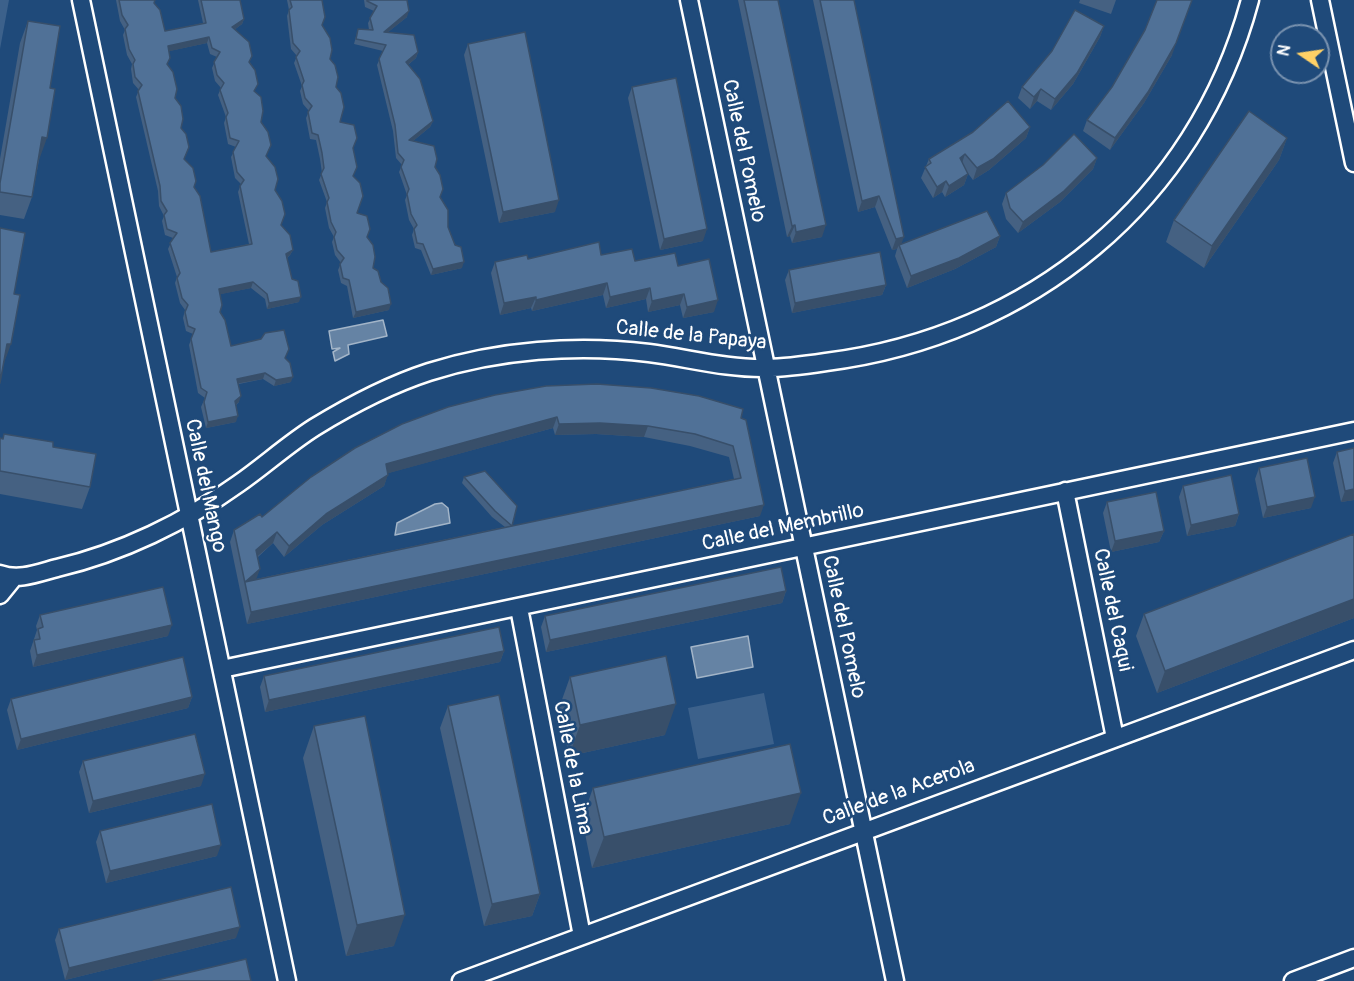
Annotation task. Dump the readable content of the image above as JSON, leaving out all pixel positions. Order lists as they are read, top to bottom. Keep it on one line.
{"streets":{"street":["Calle del Pomelo","Calle de la Papaya","Calle del Mango","Calle del Membrillo","Calle del Caqui","Calle de la Lima","Calle de la Acerola"]},"crossings":[["Calle del Pomelo","Calle de la Papaya"],["Calle del Pomelo","Calle del Membrillo"],["Calle del Pomelo","Calle de la Acerola"],["Calle de la Papaya","Calle del Mango"],["Calle del Mango","Calle del Membrillo"],["Calle del Membrillo","Calle del Caqui"],["Calle del Membrillo","Calle de la Lima"],["Calle del Caqui","Calle de la Acerola"],["Calle de la Lima","Calle de la Acerola"]],"north":"left"}
